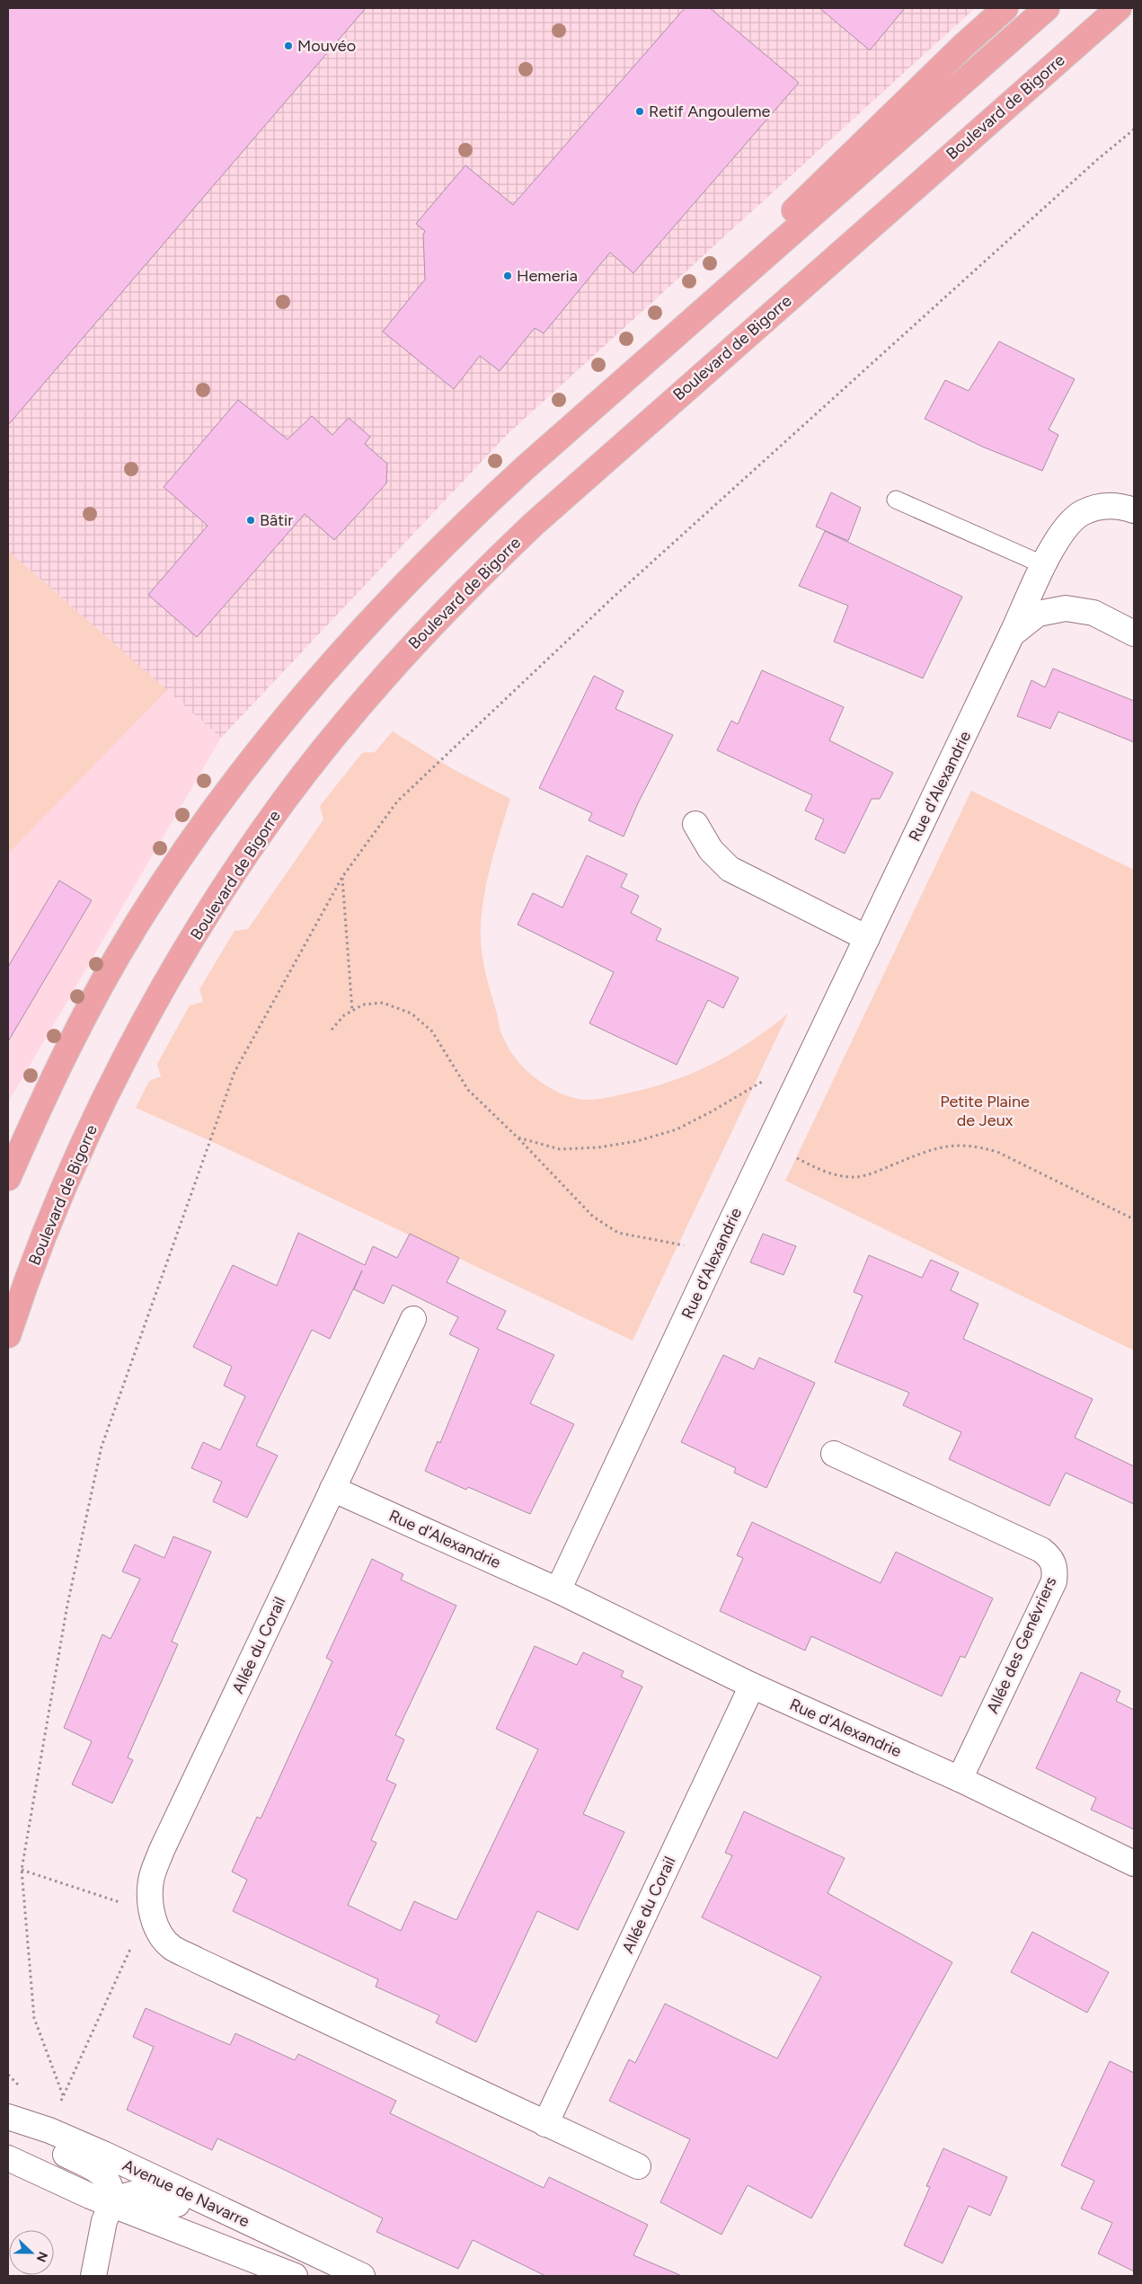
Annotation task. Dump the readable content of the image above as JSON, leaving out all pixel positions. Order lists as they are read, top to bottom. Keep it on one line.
{"streets":{"main road":["Boulevard de Bigorre"],"street":["Rue d'Alexandrie","Allée du Corail","Allée des Genévriers","Avenue de Navarre"]},"crossings":[["Rue d'Alexandrie","Allée du Corail"],["Rue d'Alexandrie","Allée des Genévriers"]],"parks":["Petite Plaine de Jeux"],"places":["Mouvéo","Retif Angouleme","Hemeria","Bâtir"],"north":"right"}
